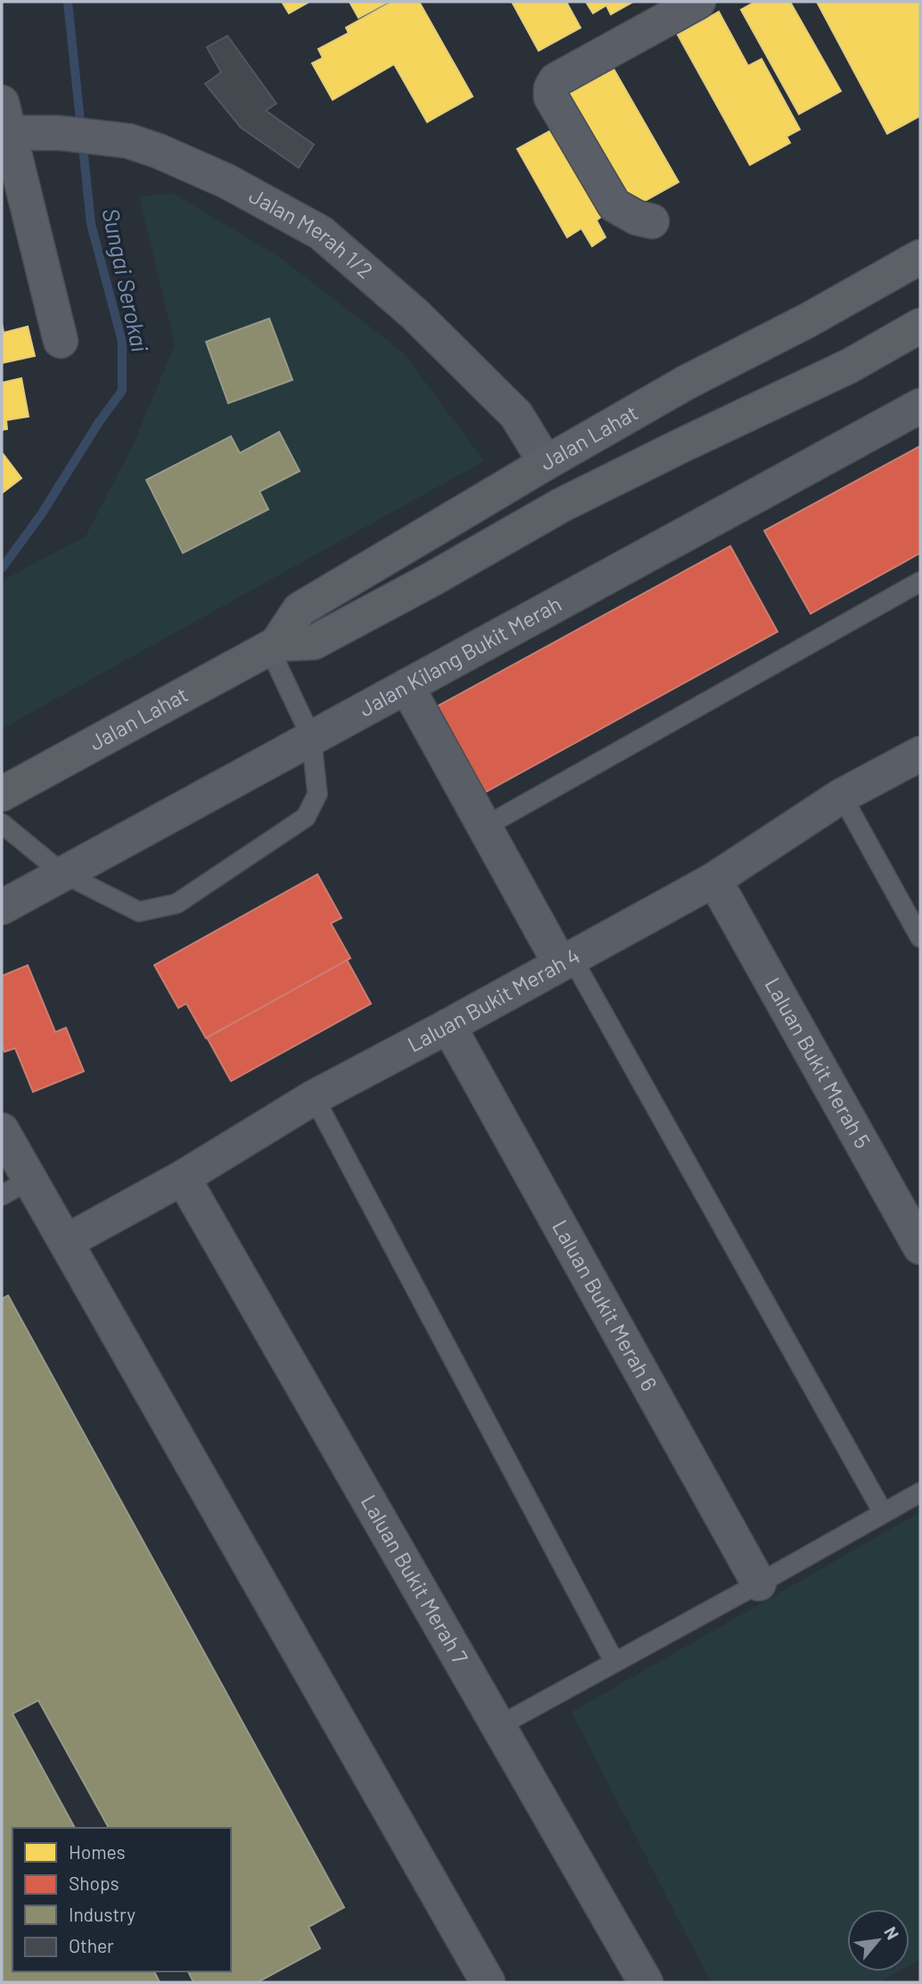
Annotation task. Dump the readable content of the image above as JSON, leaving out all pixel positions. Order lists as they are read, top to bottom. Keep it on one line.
{"streets":{"main road":["Jalan Lahat"],"street":["Jalan Merah 1/2","Jalan Kilang Bukit Merah","Laluan Bukit Merah 4","Laluan Bukit Merah 5","Laluan Bukit Merah 6","Laluan Bukit Merah 7"]},"crossings":[["Jalan Merah 1/2","Jalan Lahat"],["Laluan Bukit Merah 4","Laluan Bukit Merah 5"],["Laluan Bukit Merah 4","Laluan Bukit Merah 6"],["Laluan Bukit Merah 4","Laluan Bukit Merah 7"]],"water":["Sungai Serokai"],"legend":["Homes","Shops","Industry","Other"],"north":"top right"}
